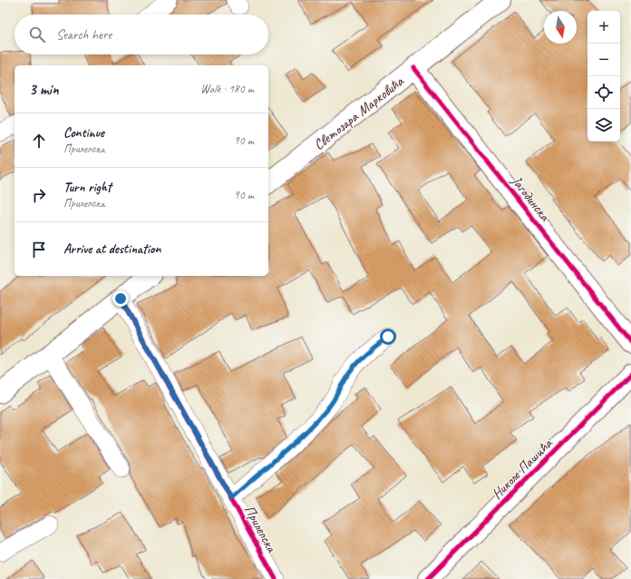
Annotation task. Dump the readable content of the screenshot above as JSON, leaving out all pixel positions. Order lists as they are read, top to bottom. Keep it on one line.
{"streets":{"street":["Светозара Марковића","Јагодинска","Николе Пашића","Прилепска"]},"crossings":[["Светозара Марковића","Јагодинска"]],"north":"bottom","page":{"map_buttons":["+","−"],"search":"Search here","heading":["3 min","Walk · 180 m"],"list":[["Continue","Прилепска","90 m"],["Turn right","Прилепска","90 m"],"Arrive at destination"]}}
